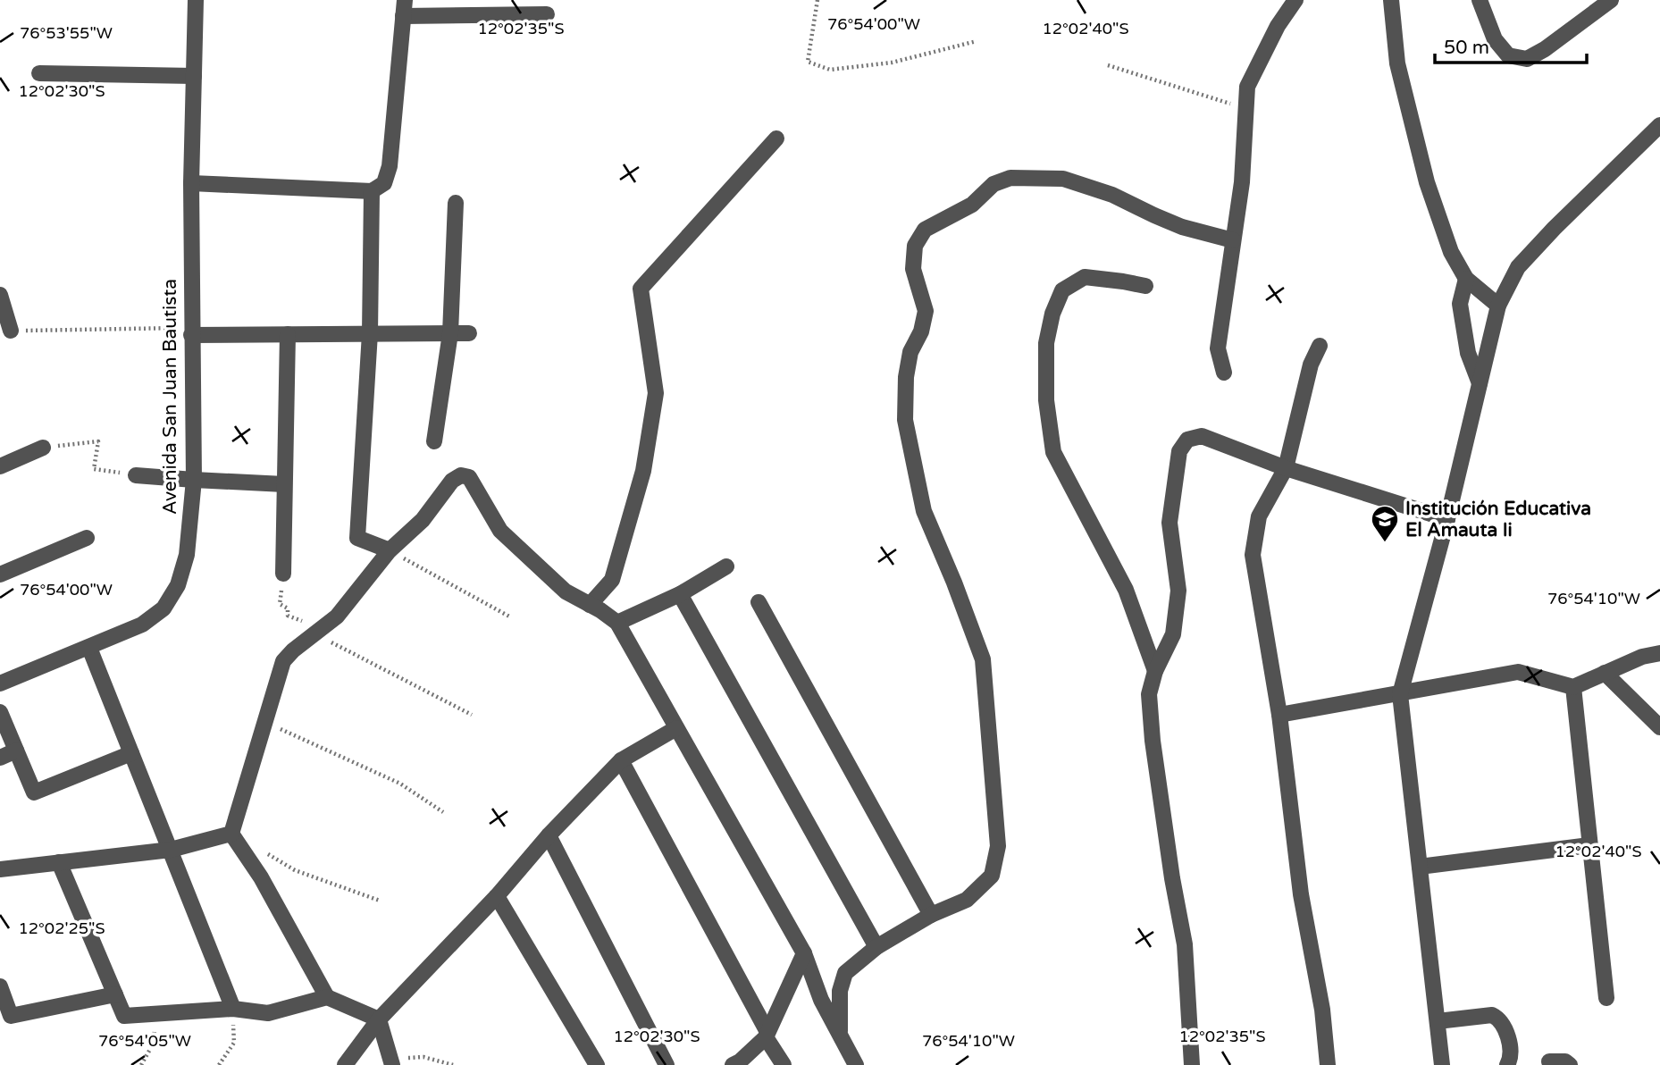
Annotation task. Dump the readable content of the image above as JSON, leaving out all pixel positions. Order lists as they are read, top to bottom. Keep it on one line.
{"streets":{"street":["Avenida San Juan Bautista"]},"places":{"school or university":["Institución Educativa El Amauta Ii"]},"scale_bar":"50 m","coordinates":["76°54'00\"W","12°02'35\"S","12°02'40\"S","76°53'55\"W","12°02'30\"S","76°54'10\"W","12°02'25\"S","76°54'05\"W"]}
